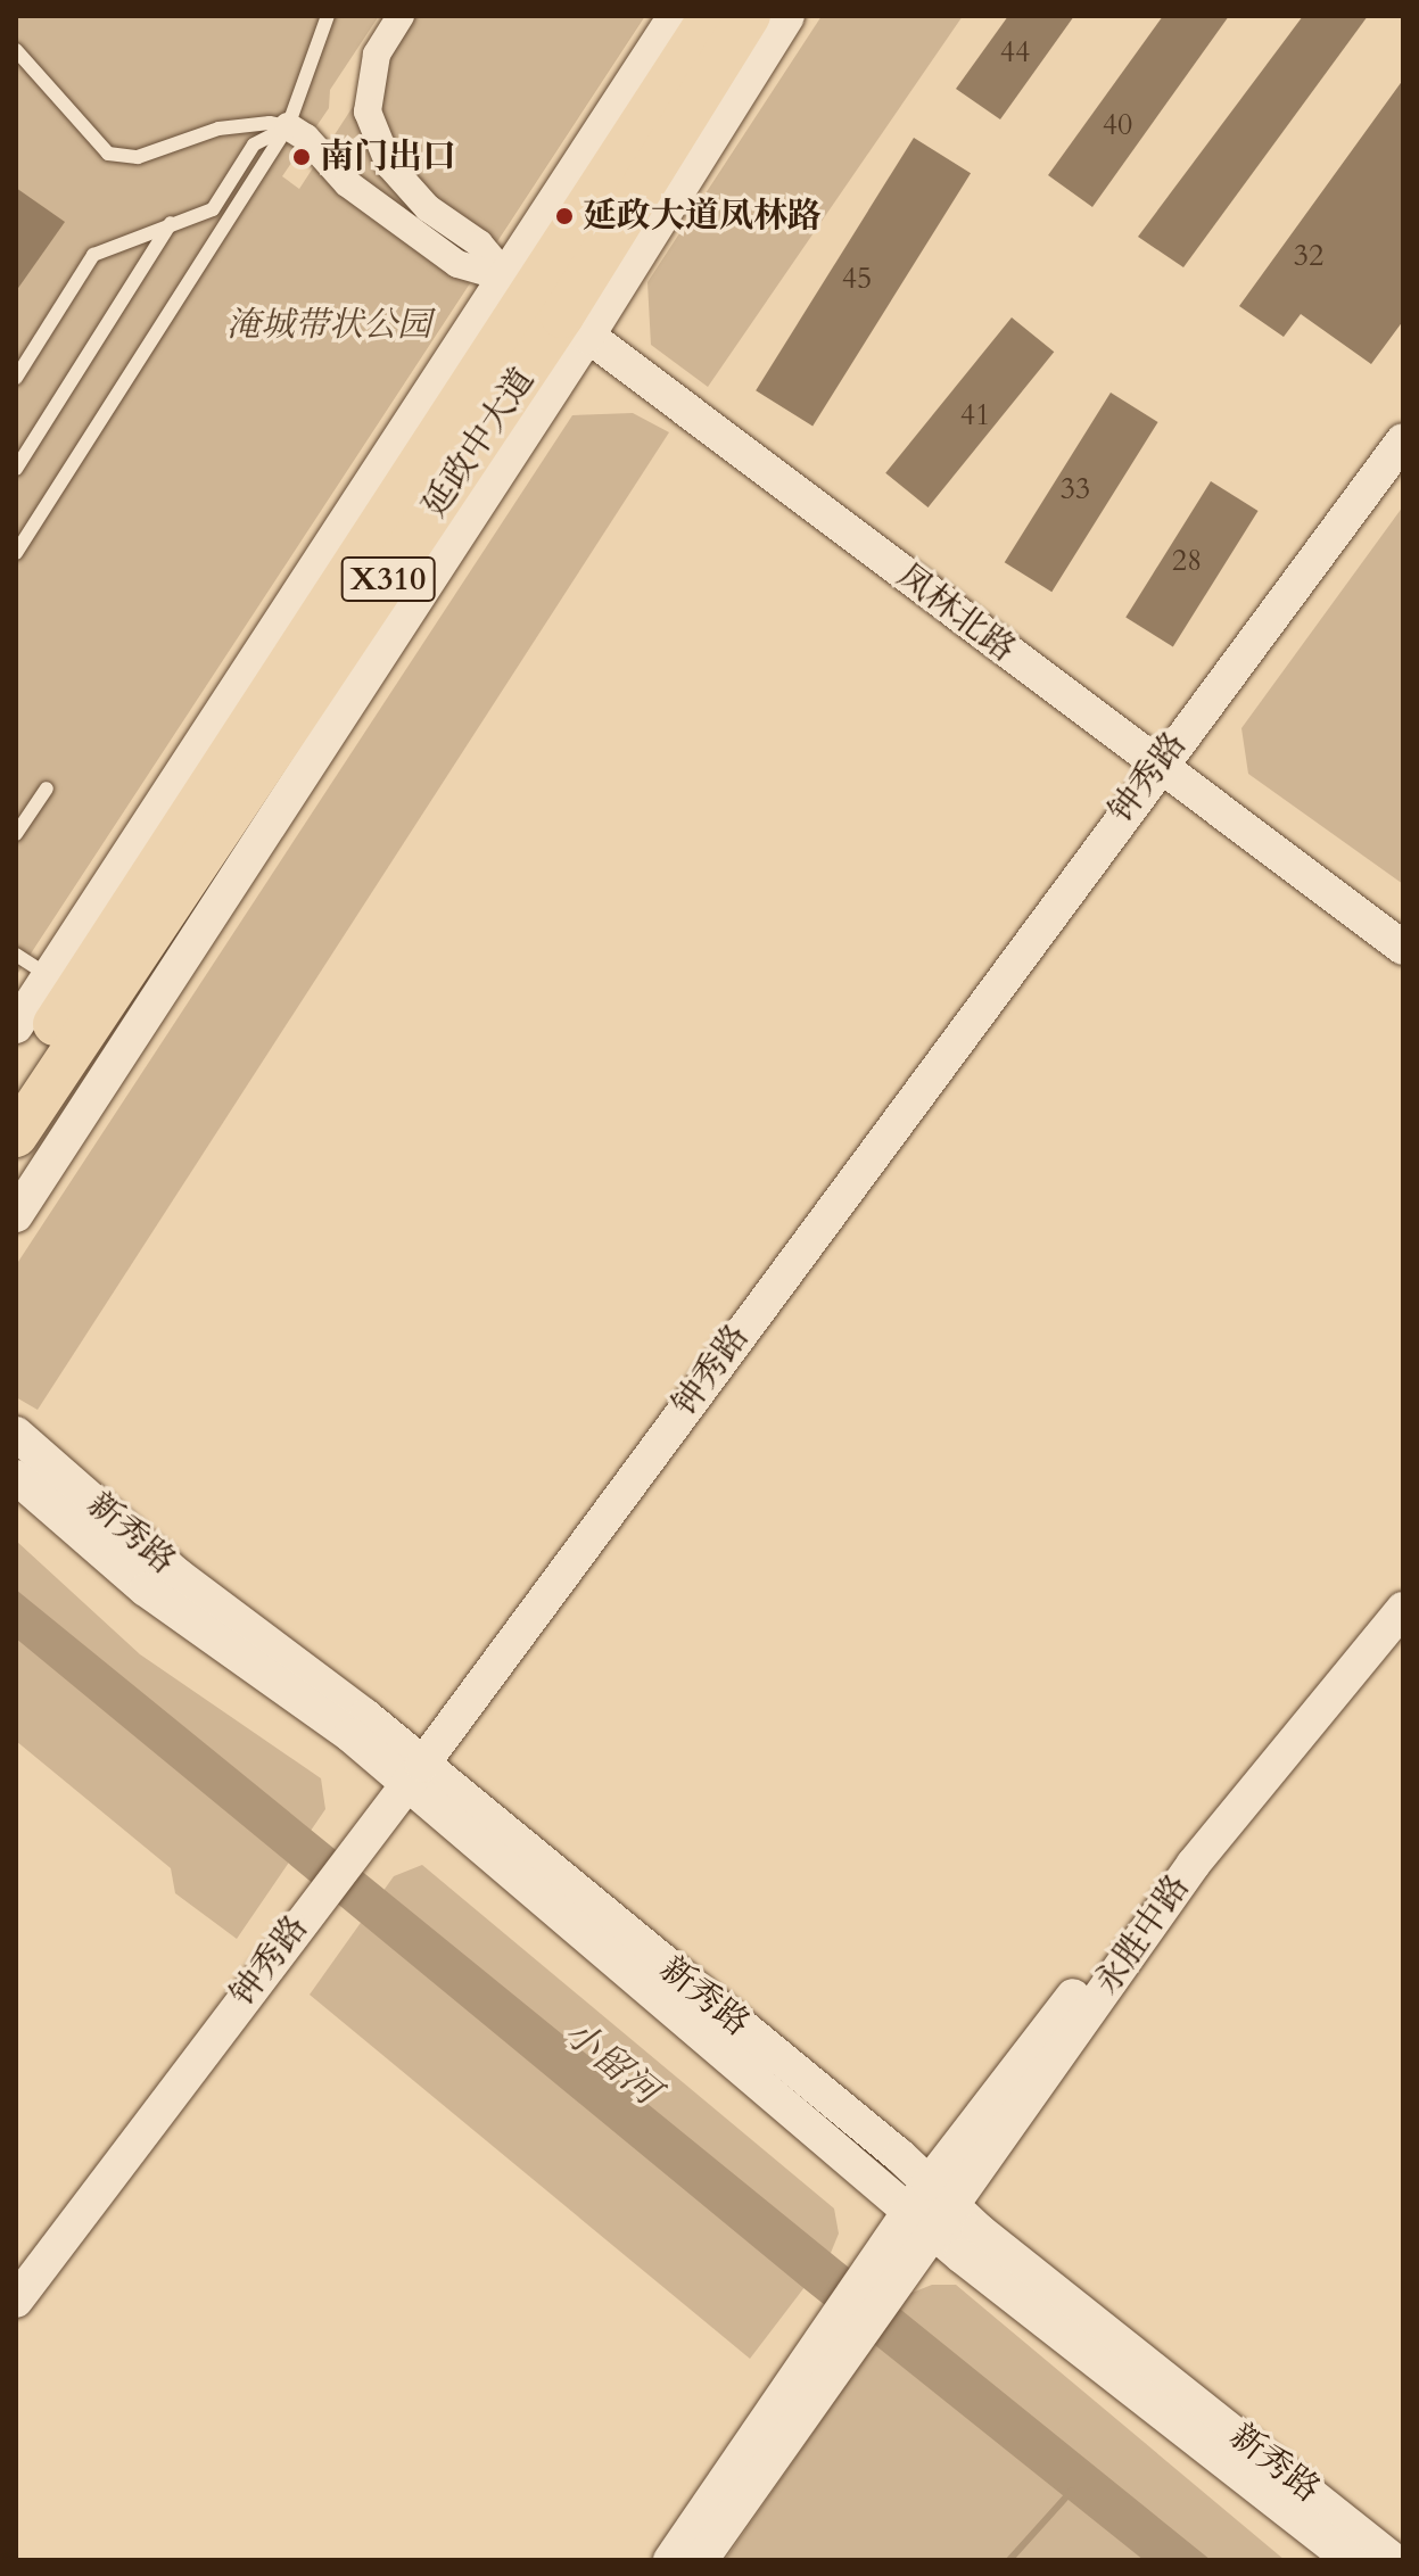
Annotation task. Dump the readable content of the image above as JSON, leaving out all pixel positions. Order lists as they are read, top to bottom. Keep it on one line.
{"streets":{"main road":["延政中大道","X310"],"street":["凤林北路","钟秀路","新秀路","永胜中路"]},"crossings":[["延政中大道","凤林北路"],["凤林北路","钟秀路"],["钟秀路","新秀路"],["新秀路","永胜中路"]],"water":["小留河"],"parks":["淹城带状公园"],"places":["南门出口","延政大道凤林路"],"house_numbers":["44","40","32","45","41","33","28"]}
